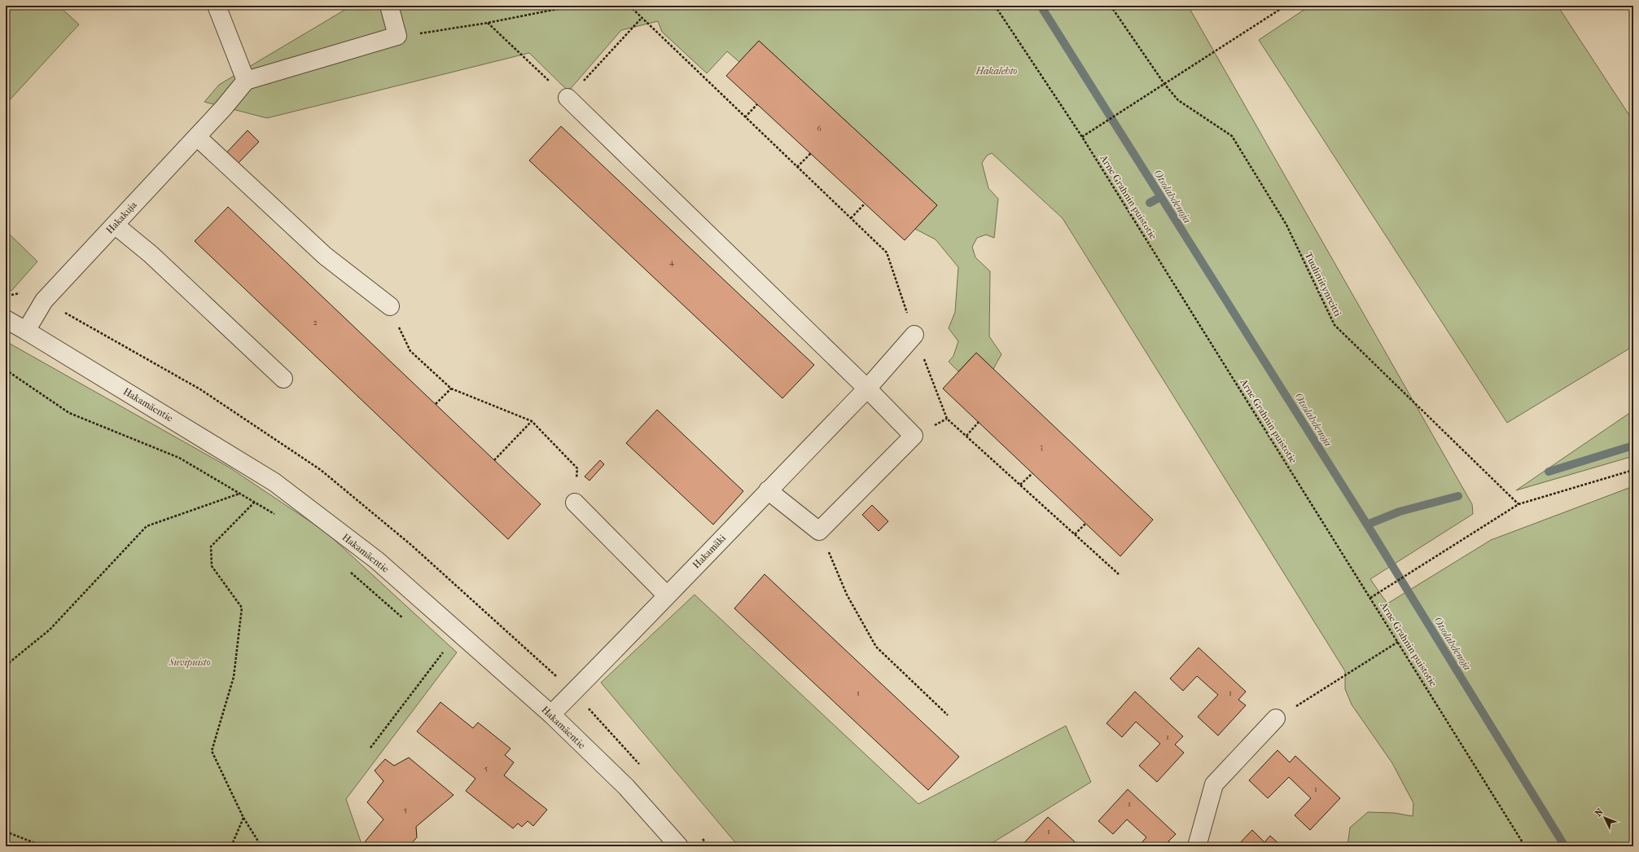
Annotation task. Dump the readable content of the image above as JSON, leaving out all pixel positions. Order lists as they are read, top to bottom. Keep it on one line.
{"streets":{"street":["Hakakuja","Hakamäentie","Hakamäki"],"path":["Arne Grahnin puistotie","Tuuliniitynreitti"]},"crossings":[["Hakakuja","Hakamäentie"],["Hakamäentie","Hakamäki"]],"water":["Otsolahdenoja"],"parks":["Hakalehto","Suvipuisto"],"house_numbers":["6","4","2","3","1","1","1","5","1","1","5","1"],"north":"top left"}
